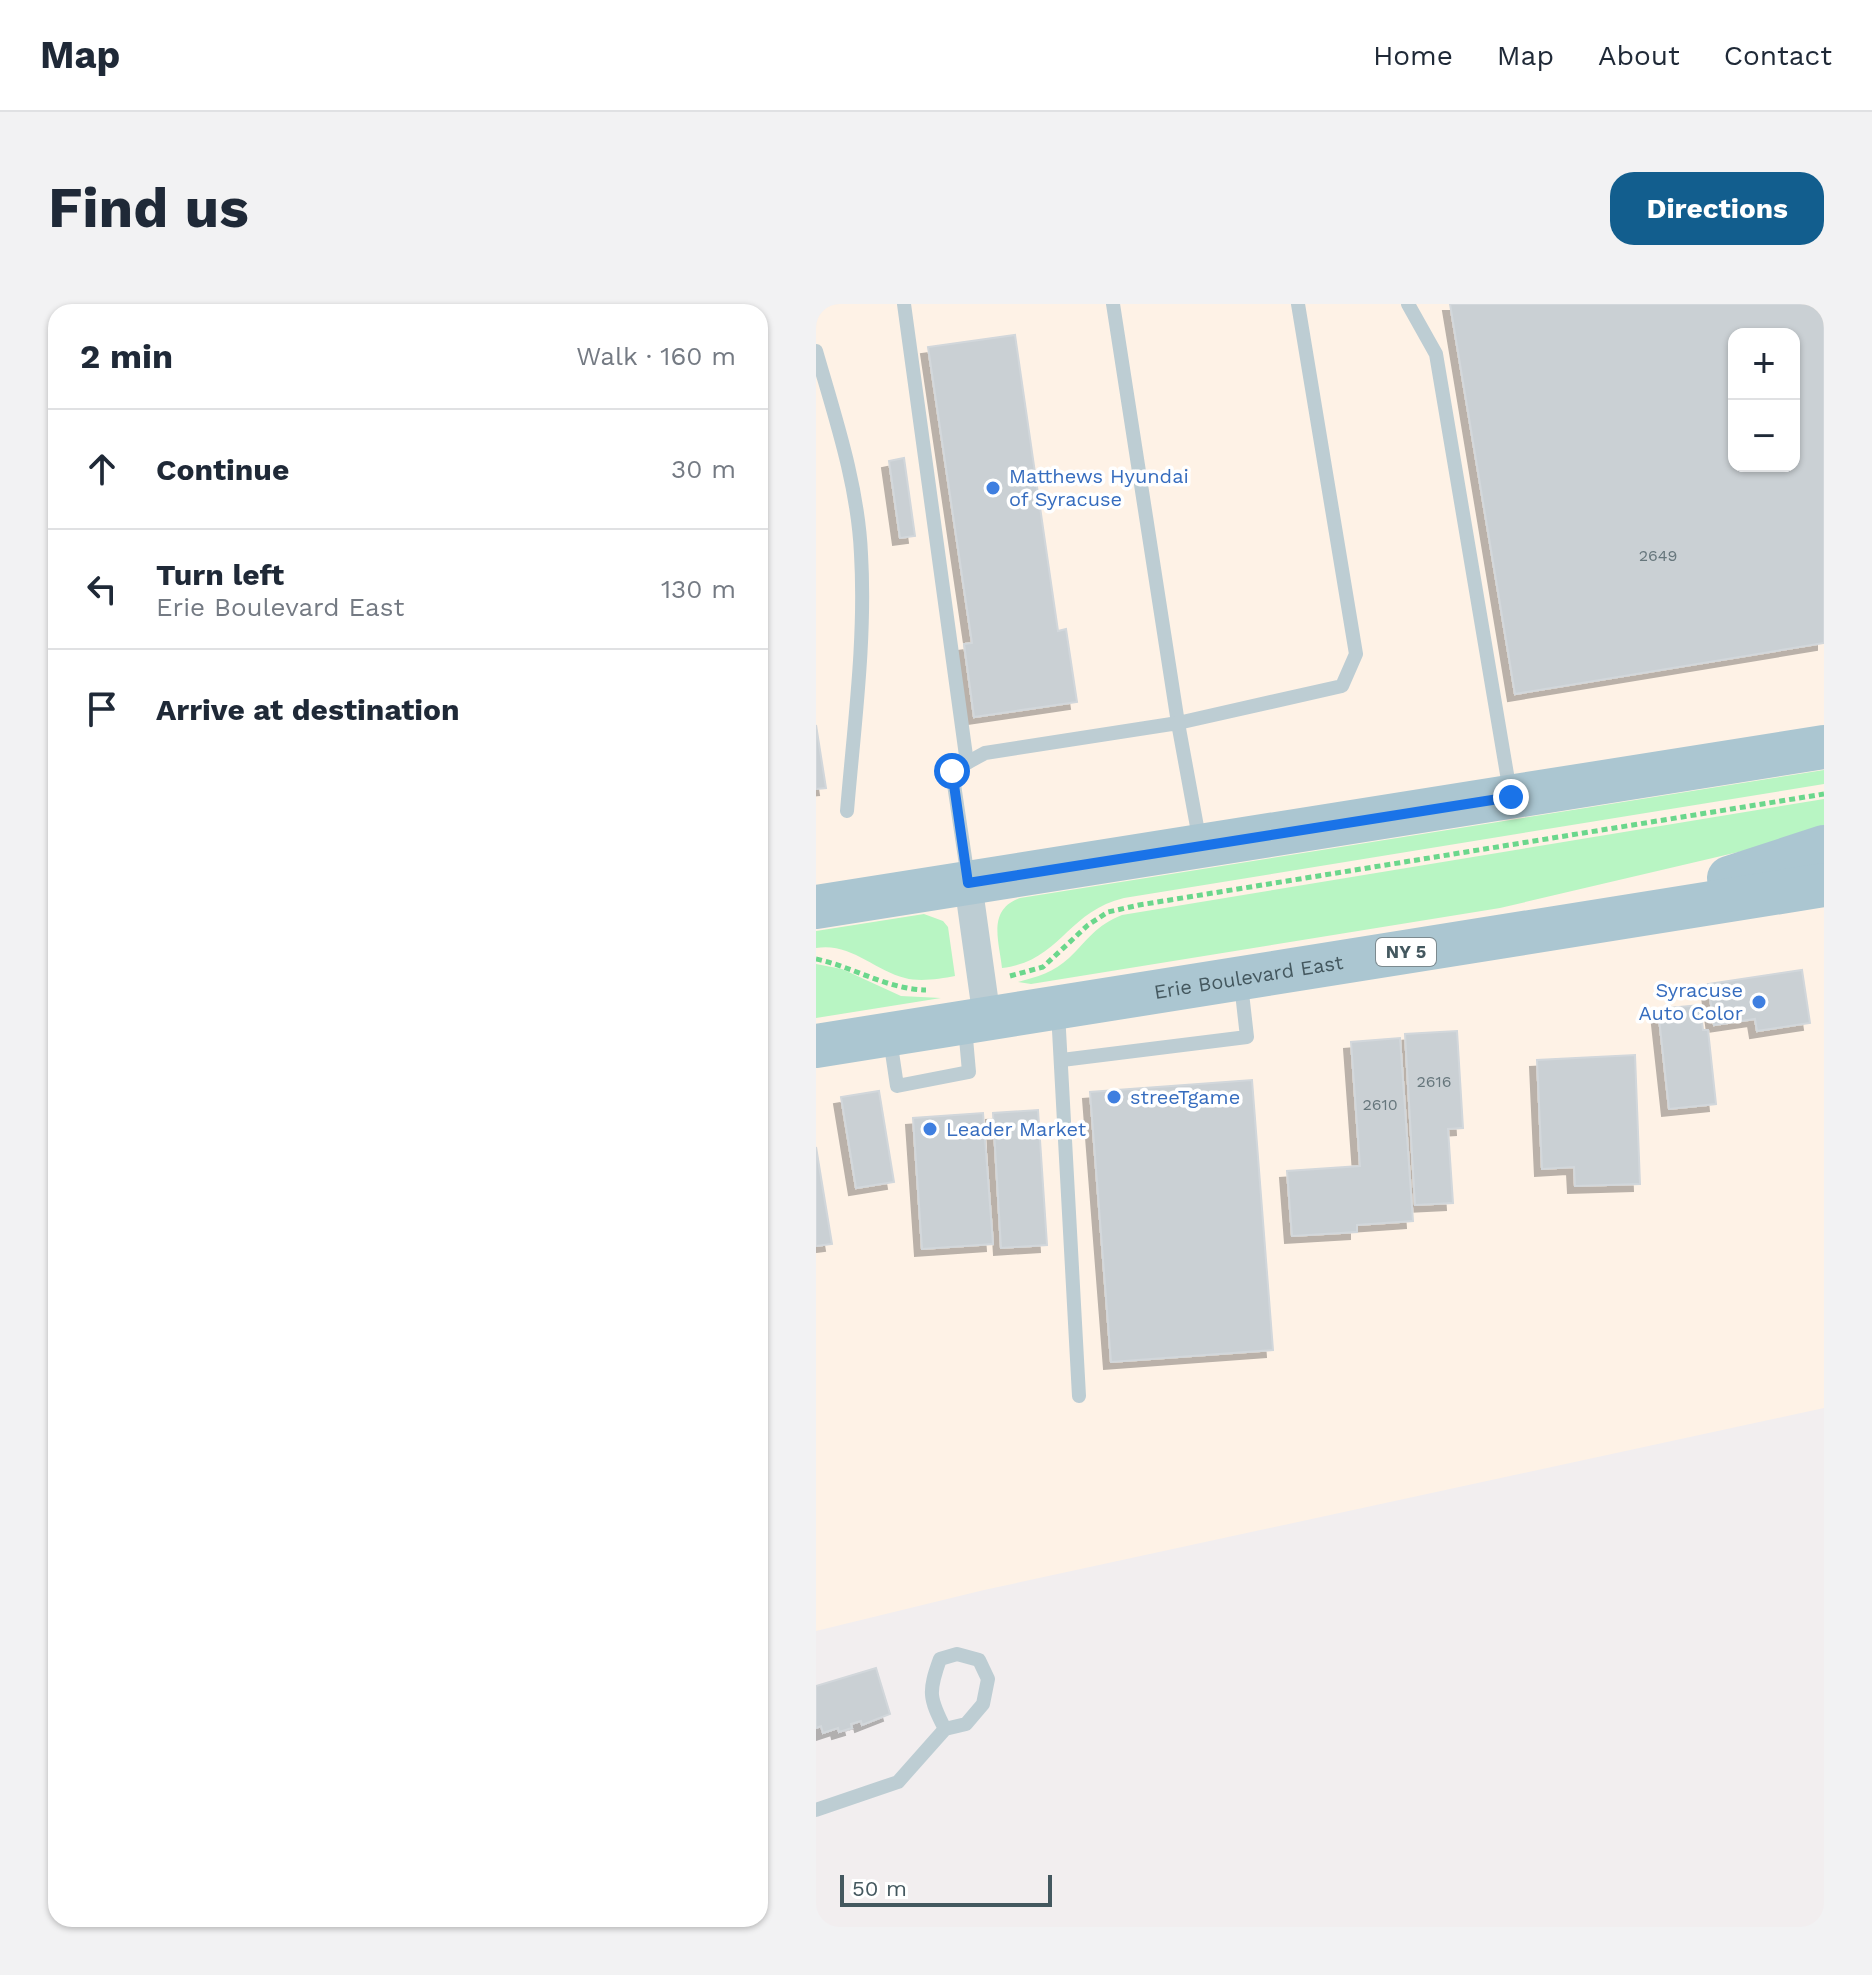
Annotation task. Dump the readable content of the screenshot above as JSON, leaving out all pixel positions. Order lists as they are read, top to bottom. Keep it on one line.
{"streets":{"main road":["NY 5","Erie Boulevard East"]},"places":["Matthews Hyundai of Syracuse","Syracuse Auto Color","streeTgame","Leader Market"],"house_numbers":["2649","2616","2610"],"scale_bar":"50 m","page":{"header":"Map","nav":["Home","Map","About","Contact"],"buttons":"Directions","title":"Find us","heading":["2 min","Walk · 160 m"],"map_buttons":["+","−"],"list":[["Continue","30 m"],["Turn left","Erie Boulevard East","130 m"],"Arrive at destination"],"scale":"50 m"}}
